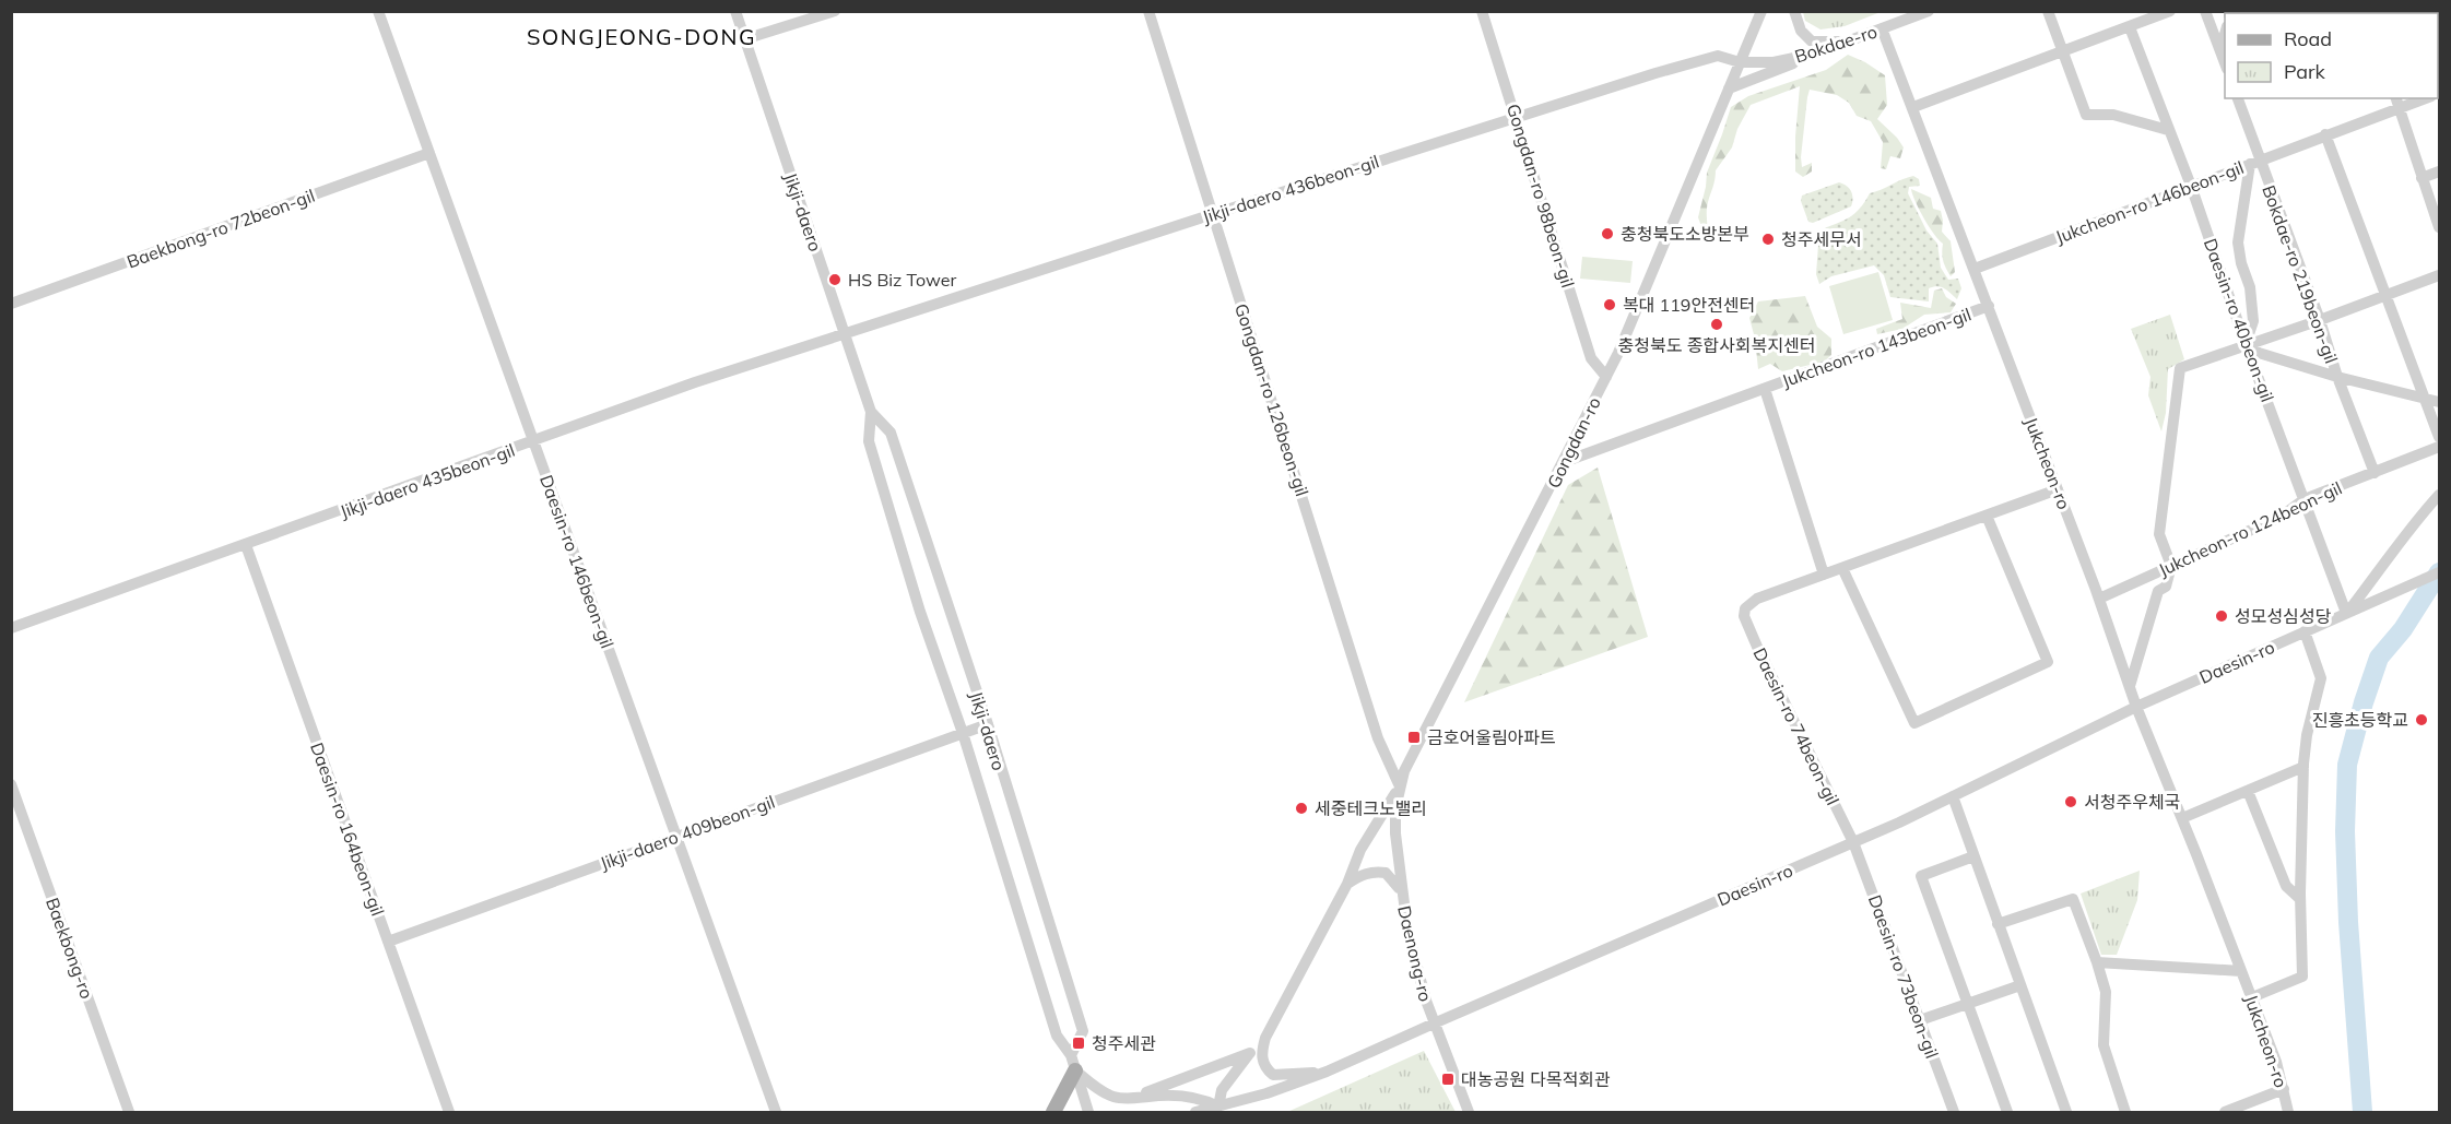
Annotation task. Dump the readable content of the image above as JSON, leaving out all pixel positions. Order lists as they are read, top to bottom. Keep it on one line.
{"streets":{"street":["Bokdae-ro","Jikji-daero 436beon-gil","Gongdan-ro 98beon-gil","Jukcheon-ro 146beon-gil","Jikji-daero","Baekbong-ro 72beon-gil","Bokdae-ro 219beon-gil","Daesin-ro 40beon-gil","Jukcheon-ro 143beon-gil","Gongdan-ro 126beon-gil","Gongdan-ro","Jukcheon-ro","Jikji-daero 435beon-gil","Jukcheon-ro 124beon-gil","Daesin-ro 146beon-gil","Daesin-ro","Daesin-ro 74beon-gil","Daesin-ro 164beon-gil","Jikji-daero 409beon-gil","Baekbong-ro","Daenong-ro","Daesin-ro 73beon-gil"]},"crossings":[["Bokdae-ro","Jikji-daero 436beon-gil"],["Bokdae-ro","Gongdan-ro"],["Bokdae-ro","Jukcheon-ro"],["Jikji-daero 436beon-gil","Gongdan-ro 98beon-gil"],["Jikji-daero 436beon-gil","Jikji-daero"],["Jikji-daero 436beon-gil","Gongdan-ro 126beon-gil"],["Jikji-daero 436beon-gil","Gongdan-ro"],["Jikji-daero 436beon-gil","Jikji-daero 435beon-gil"],["Gongdan-ro 98beon-gil","Gongdan-ro"],["Jukcheon-ro 146beon-gil","Bokdae-ro 219beon-gil"],["Jukcheon-ro 146beon-gil","Daesin-ro 40beon-gil"],["Jukcheon-ro 146beon-gil","Jukcheon-ro"],["Jikji-daero","Jikji-daero 435beon-gil"],["Jikji-daero","Jikji-daero 409beon-gil"],["Baekbong-ro 72beon-gil","Daesin-ro 146beon-gil"],["Bokdae-ro 219beon-gil","Jukcheon-ro 124beon-gil"],["Daesin-ro 40beon-gil","Jukcheon-ro 124beon-gil"],["Daesin-ro 40beon-gil","Daesin-ro"],["Jukcheon-ro 143beon-gil","Gongdan-ro"],["Jukcheon-ro 143beon-gil","Jukcheon-ro"],["Gongdan-ro 126beon-gil","Gongdan-ro"],["Gongdan-ro 126beon-gil","Daenong-ro"],["Gongdan-ro","Daenong-ro"],["Jukcheon-ro","Jukcheon-ro 124beon-gil"],["Jukcheon-ro","Daesin-ro"],["Jikji-daero 435beon-gil","Daesin-ro 146beon-gil"],["Jikji-daero 435beon-gil","Daesin-ro 164beon-gil"],["Daesin-ro 146beon-gil","Jikji-daero 409beon-gil"],["Daesin-ro","Daesin-ro 74beon-gil"],["Daesin-ro","Daenong-ro"],["Daesin-ro","Daesin-ro 73beon-gil"],["Daesin-ro 74beon-gil","Daesin-ro 73beon-gil"],["Daesin-ro 164beon-gil","Jikji-daero 409beon-gil"]],"districts":["SONGJEONG-DONG"],"places":{"other":["충청북도소방본부","청주세무서","HS Biz Tower","복대 119안전센터","충청북도 종합사회복지센터","성모성심성당","진흥초등학교","서청주우체국","세중테크노밸리"],"transit":["금호어울림아파트","청주세관","대농공원 다목적회관"]},"legend":["Road","Park"]}
